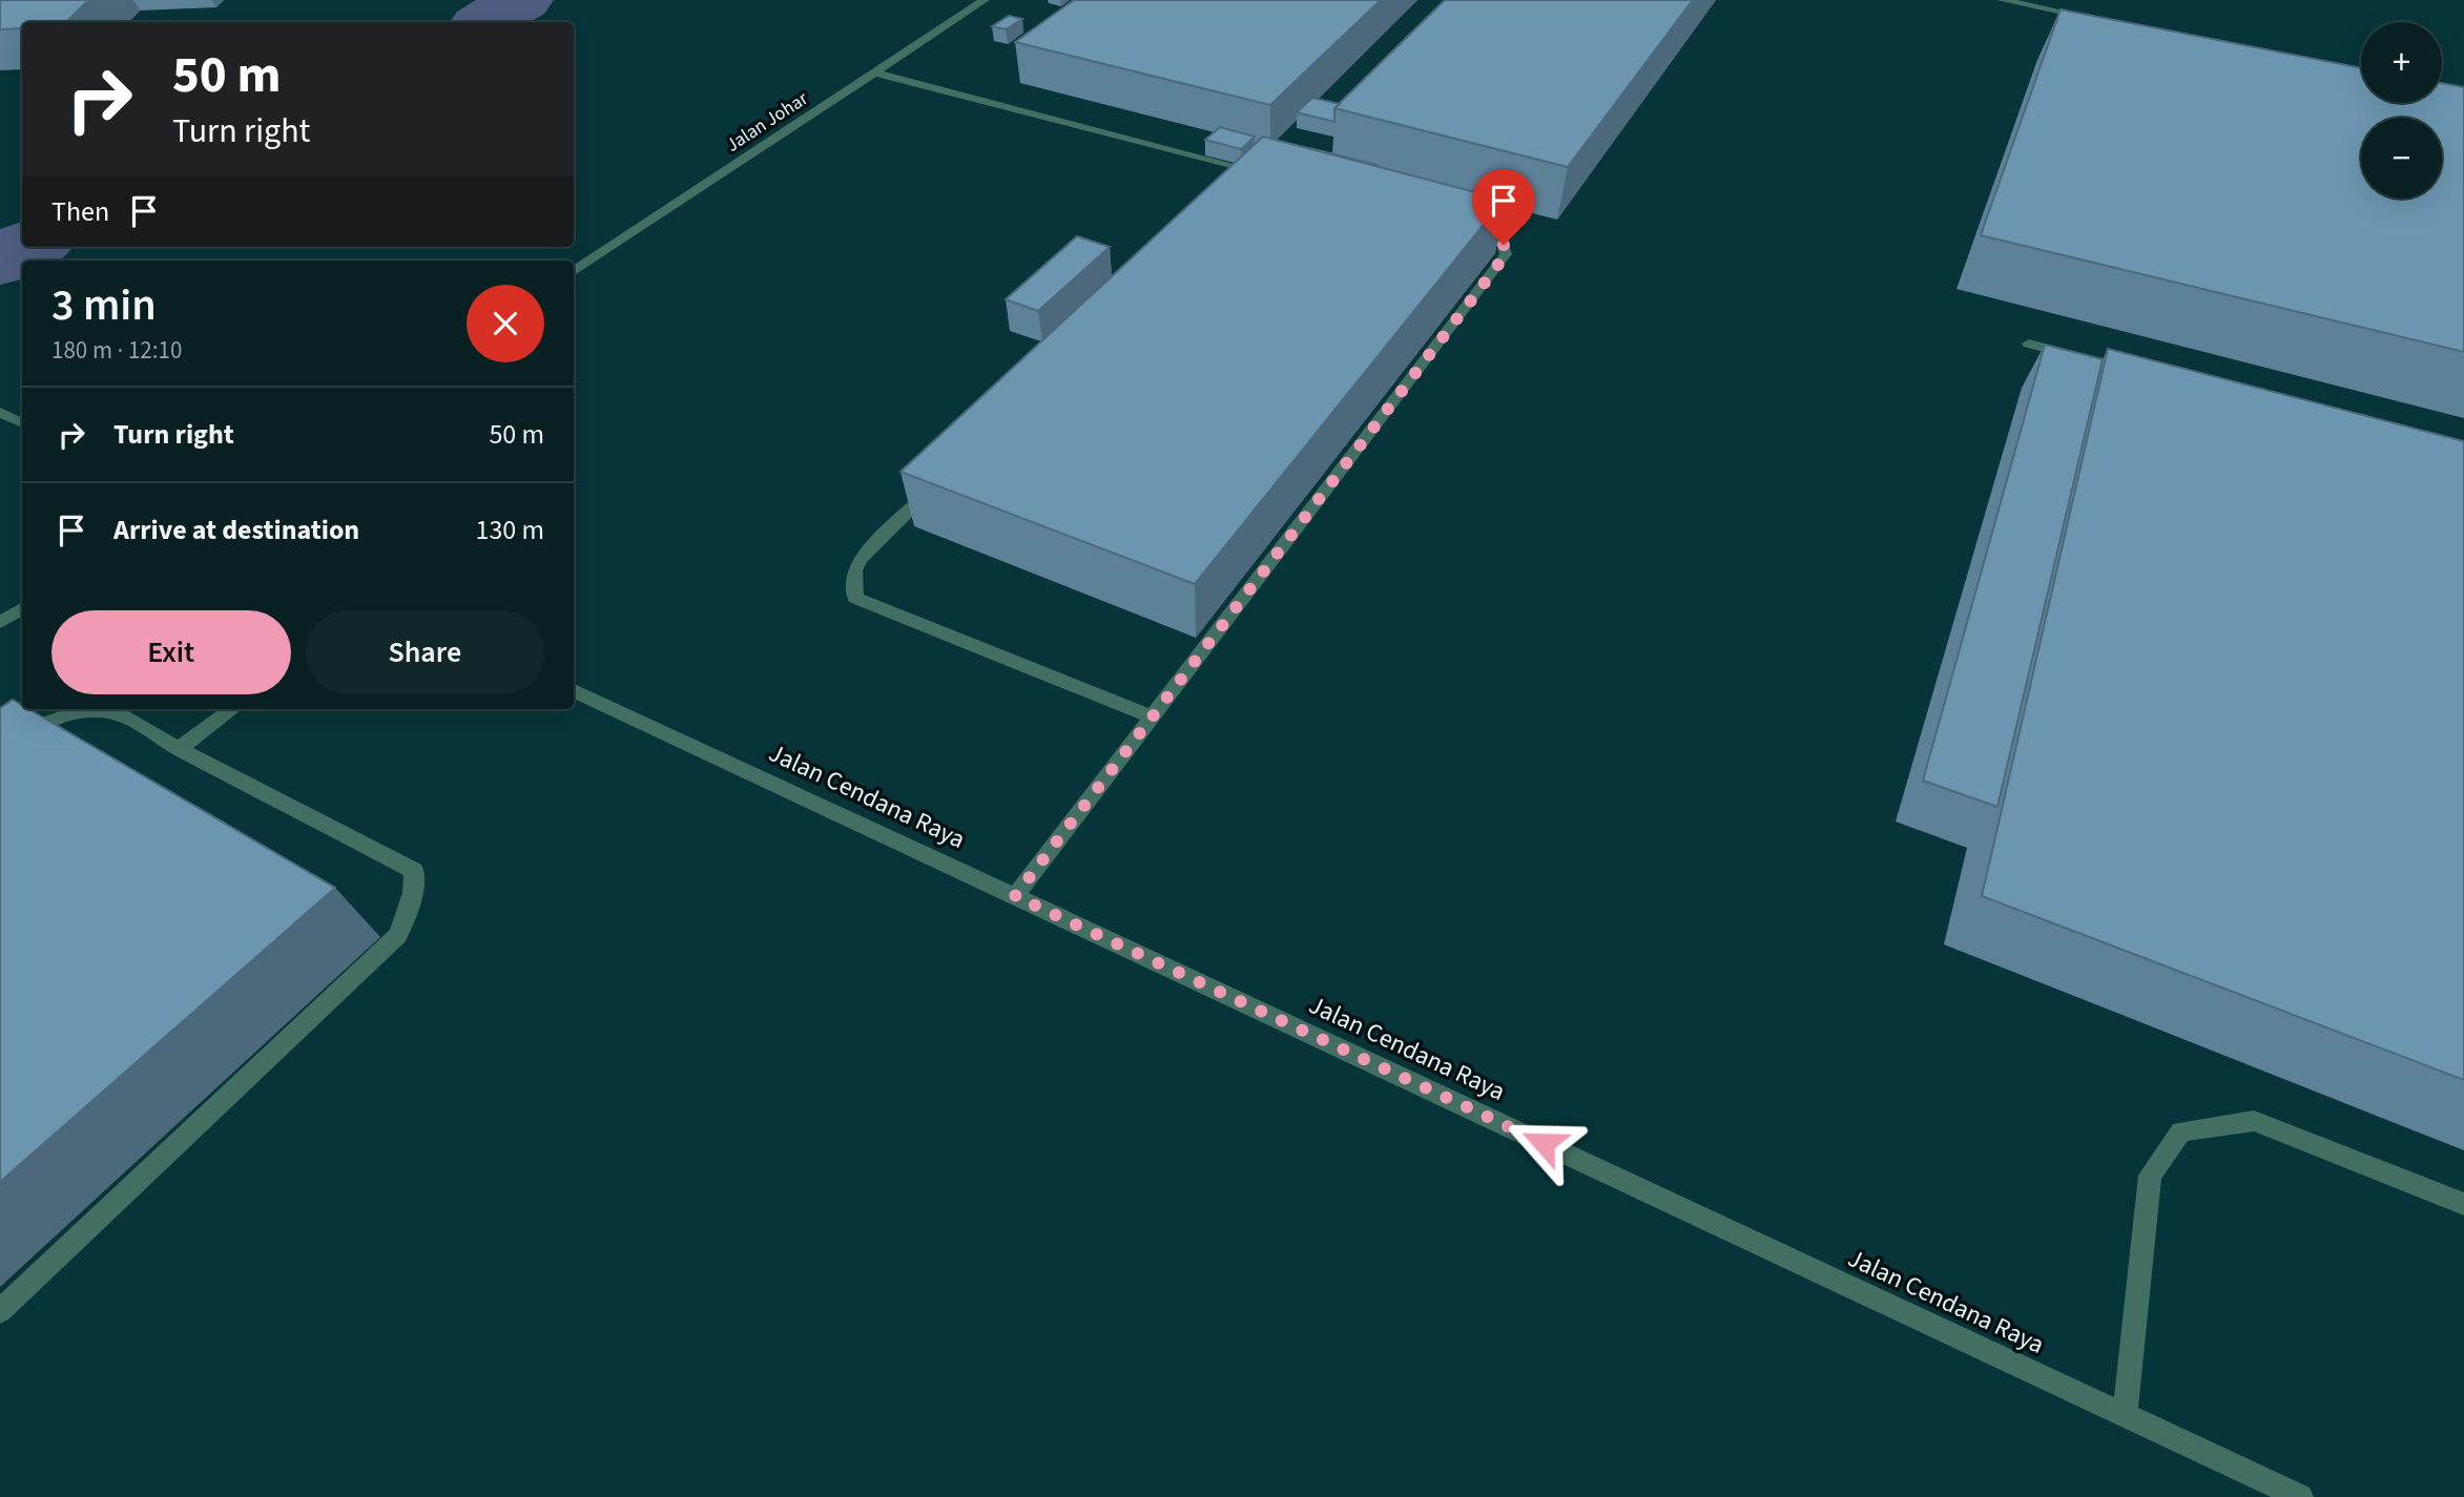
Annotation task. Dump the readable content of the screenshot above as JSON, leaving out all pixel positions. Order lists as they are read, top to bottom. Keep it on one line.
{"streets":{"lane":["Jalan Johar","Jalan Cendana Raya"]},"page":{"map_buttons":["+","−"],"turn":["50 m","Turn right"],"then":"Then","heading":["3 min","180 m · 12:10"],"list":[{"name":"Turn right","value":"50 m"},{"name":"Arrive at destination","value":"130 m"}],"buttons":["Exit","Share"]}}
